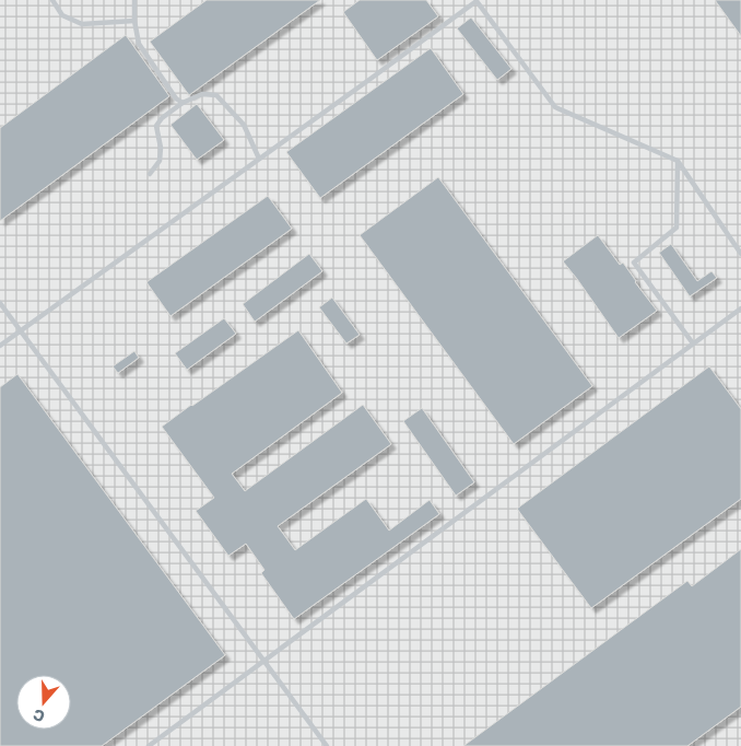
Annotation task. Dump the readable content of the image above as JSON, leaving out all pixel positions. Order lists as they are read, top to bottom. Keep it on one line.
{"north":"bottom"}
